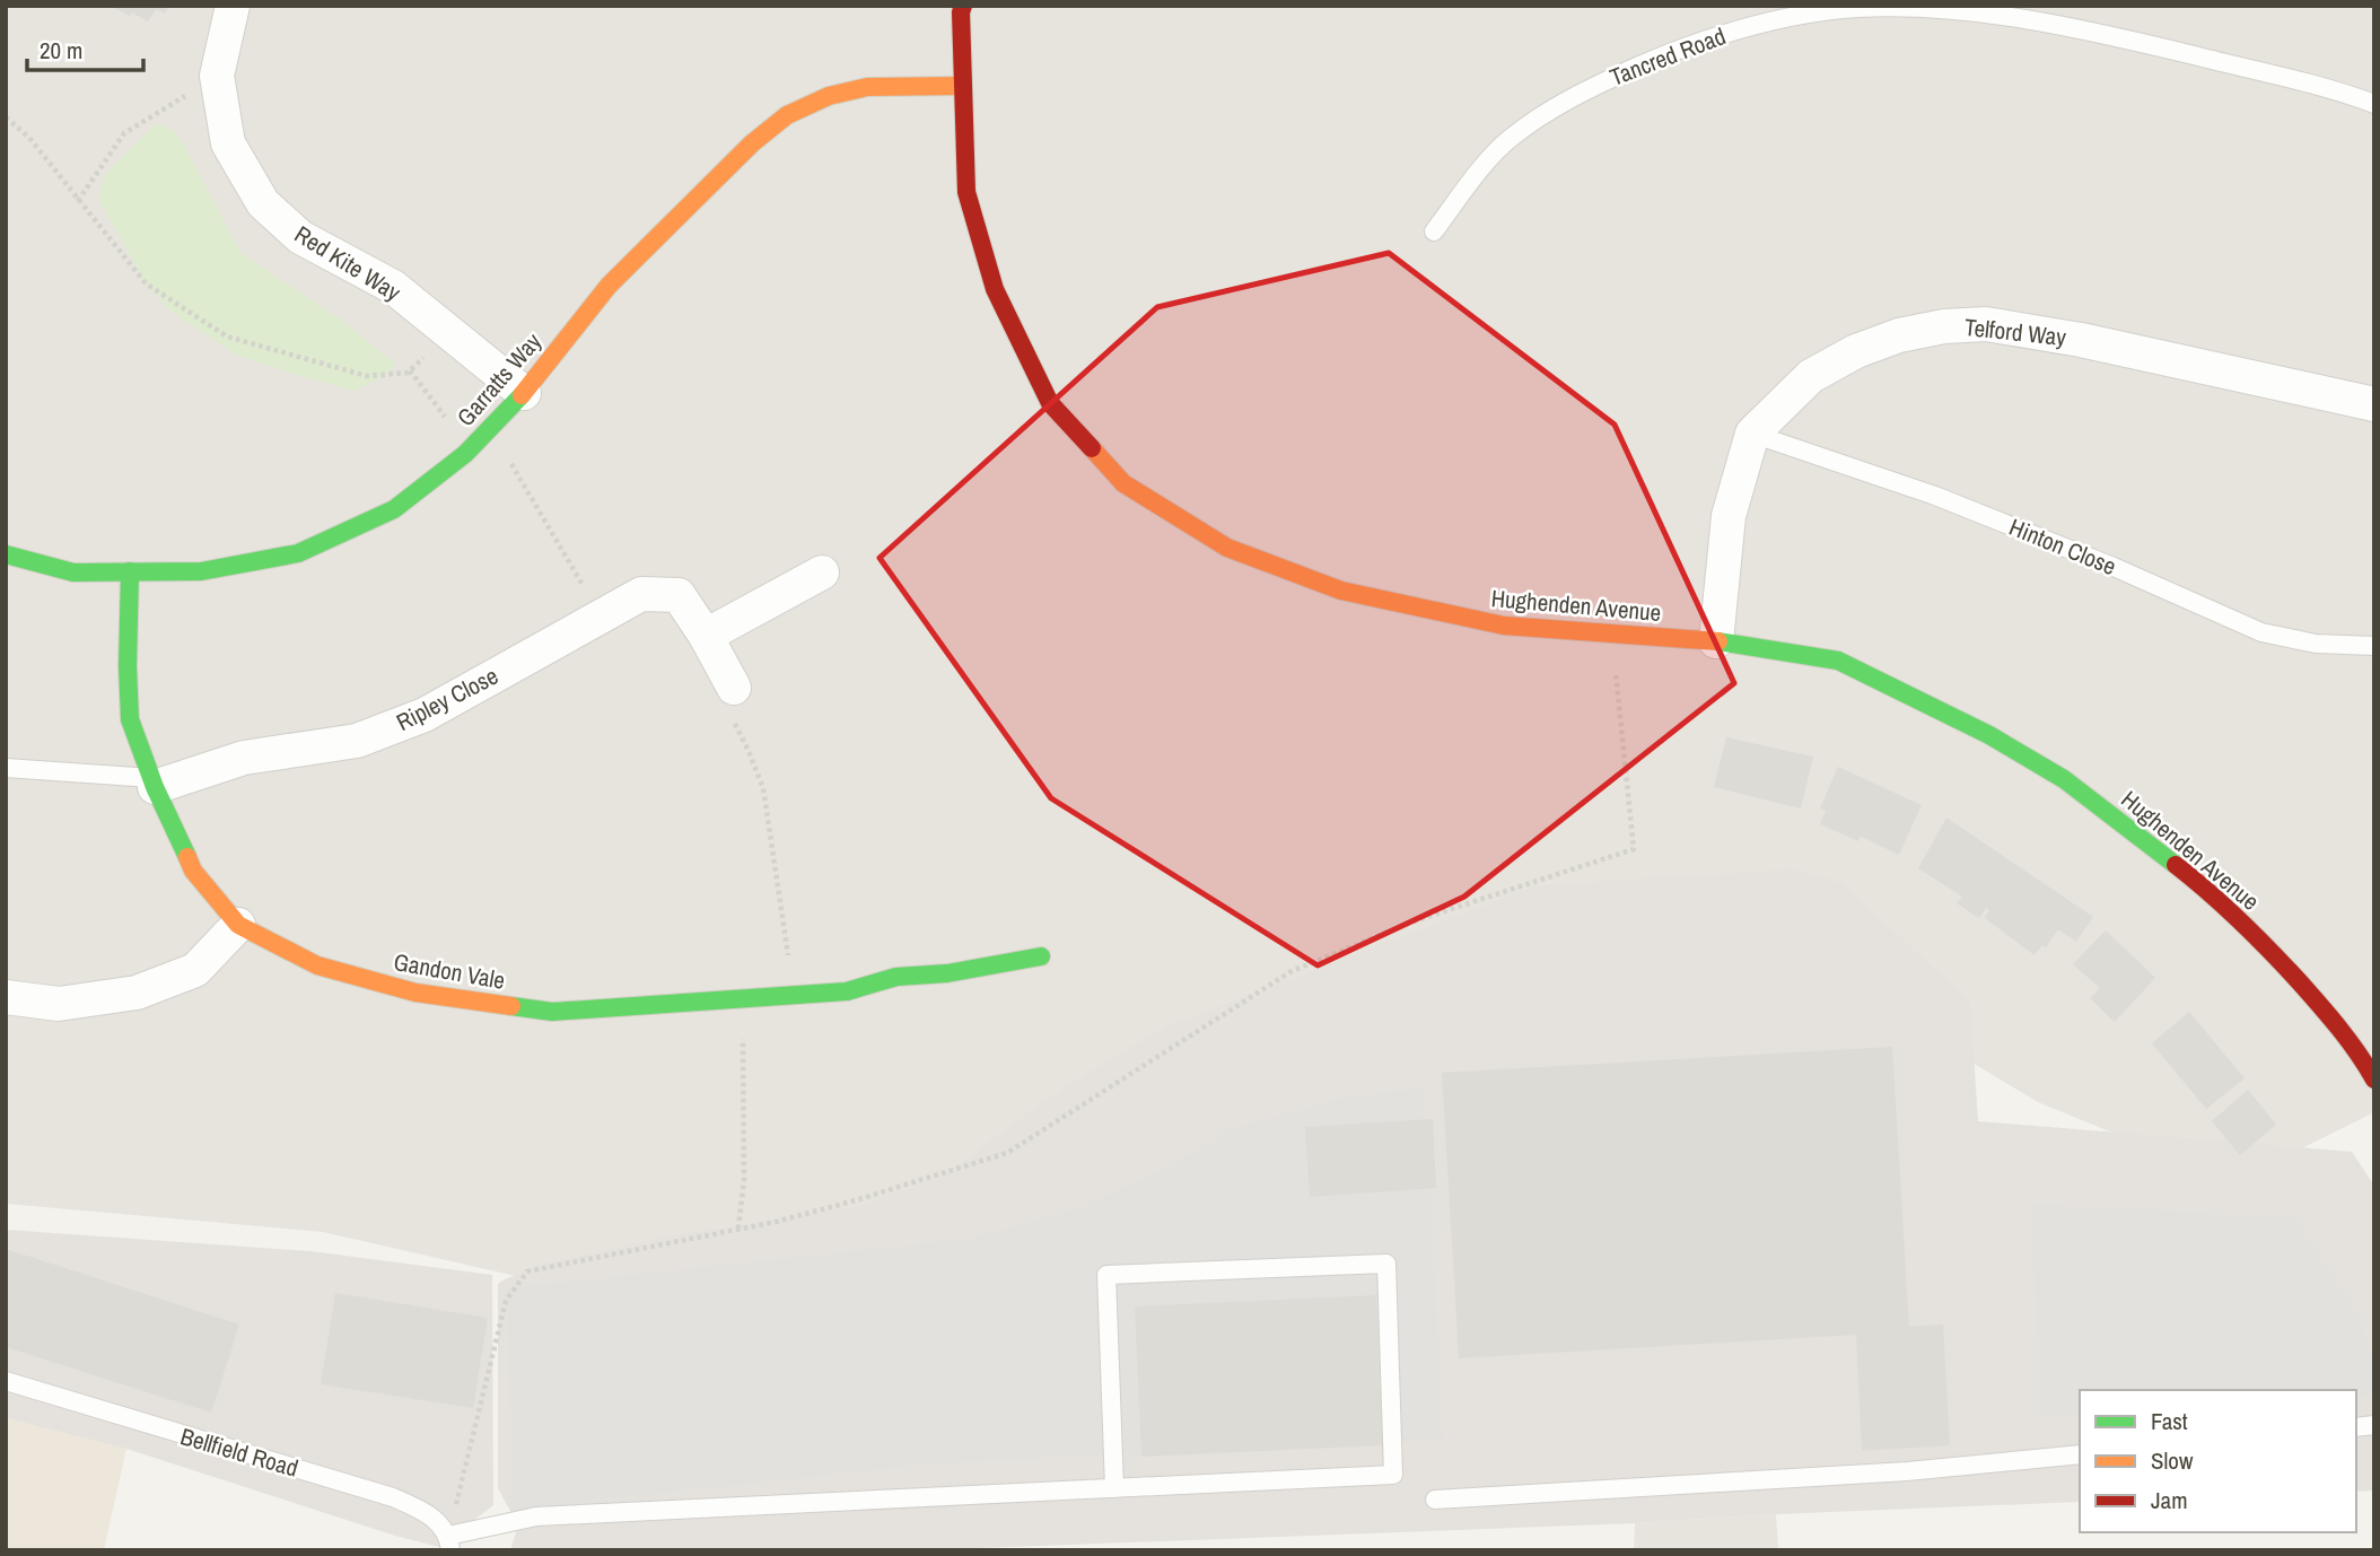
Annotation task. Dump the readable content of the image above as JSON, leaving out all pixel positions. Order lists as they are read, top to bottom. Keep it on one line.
{"streets":{"street":["Red Kite Way","Telford Way","Garratts Way","Hughenden Avenue","Ripley Close","Gandon Vale"],"lane":["Tancred Road","Hinton Close","Bellfield Road"]},"crossings":[["Red Kite Way","Garratts Way"],["Telford Way","Hinton Close"],["Telford Way","Hughenden Avenue"],["Garratts Way","Hughenden Avenue"],["Garratts Way","Gandon Vale"],["Ripley Close","Gandon Vale"]],"legend":["Fast","Slow","Jam"],"scale_bar":"20 m"}
